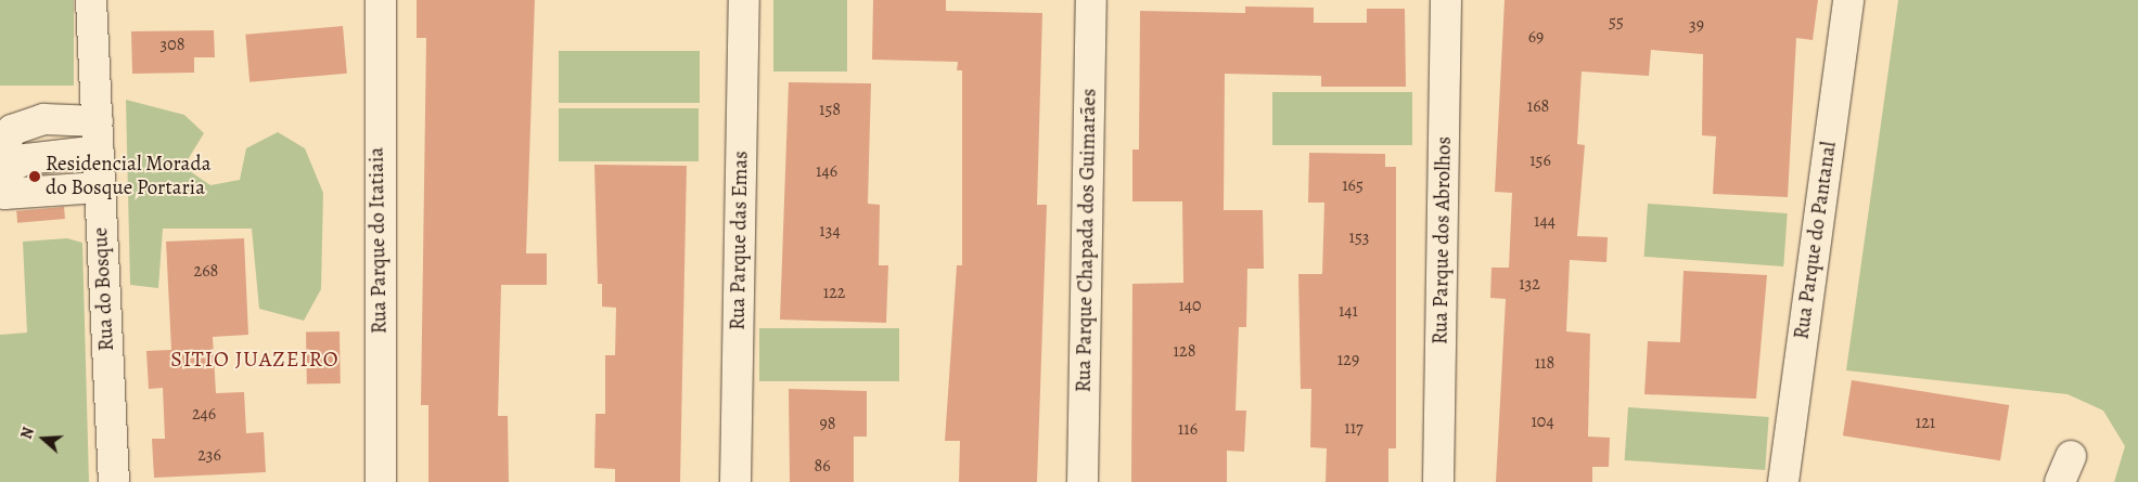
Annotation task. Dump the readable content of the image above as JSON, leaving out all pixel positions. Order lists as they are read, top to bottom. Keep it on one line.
{"streets":{"street":["Rua Parque do Itatiaia","Rua Parque das Emas","Rua Parque Chapada dos Guimarães","Rua Parque dos Abrolhos","Rua Parque do Pantanal","Rua do Bosque"]},"districts":["SITIO JUAZEIRO"],"places":["Residencial Morada do Bosque Portaria"],"house_numbers":["55","39","69","308","168","158","156","146","165","144","134","153","268","132","122","140","141","128","129","118","246","104","121","98","117","116","236","86"],"north":"left"}
